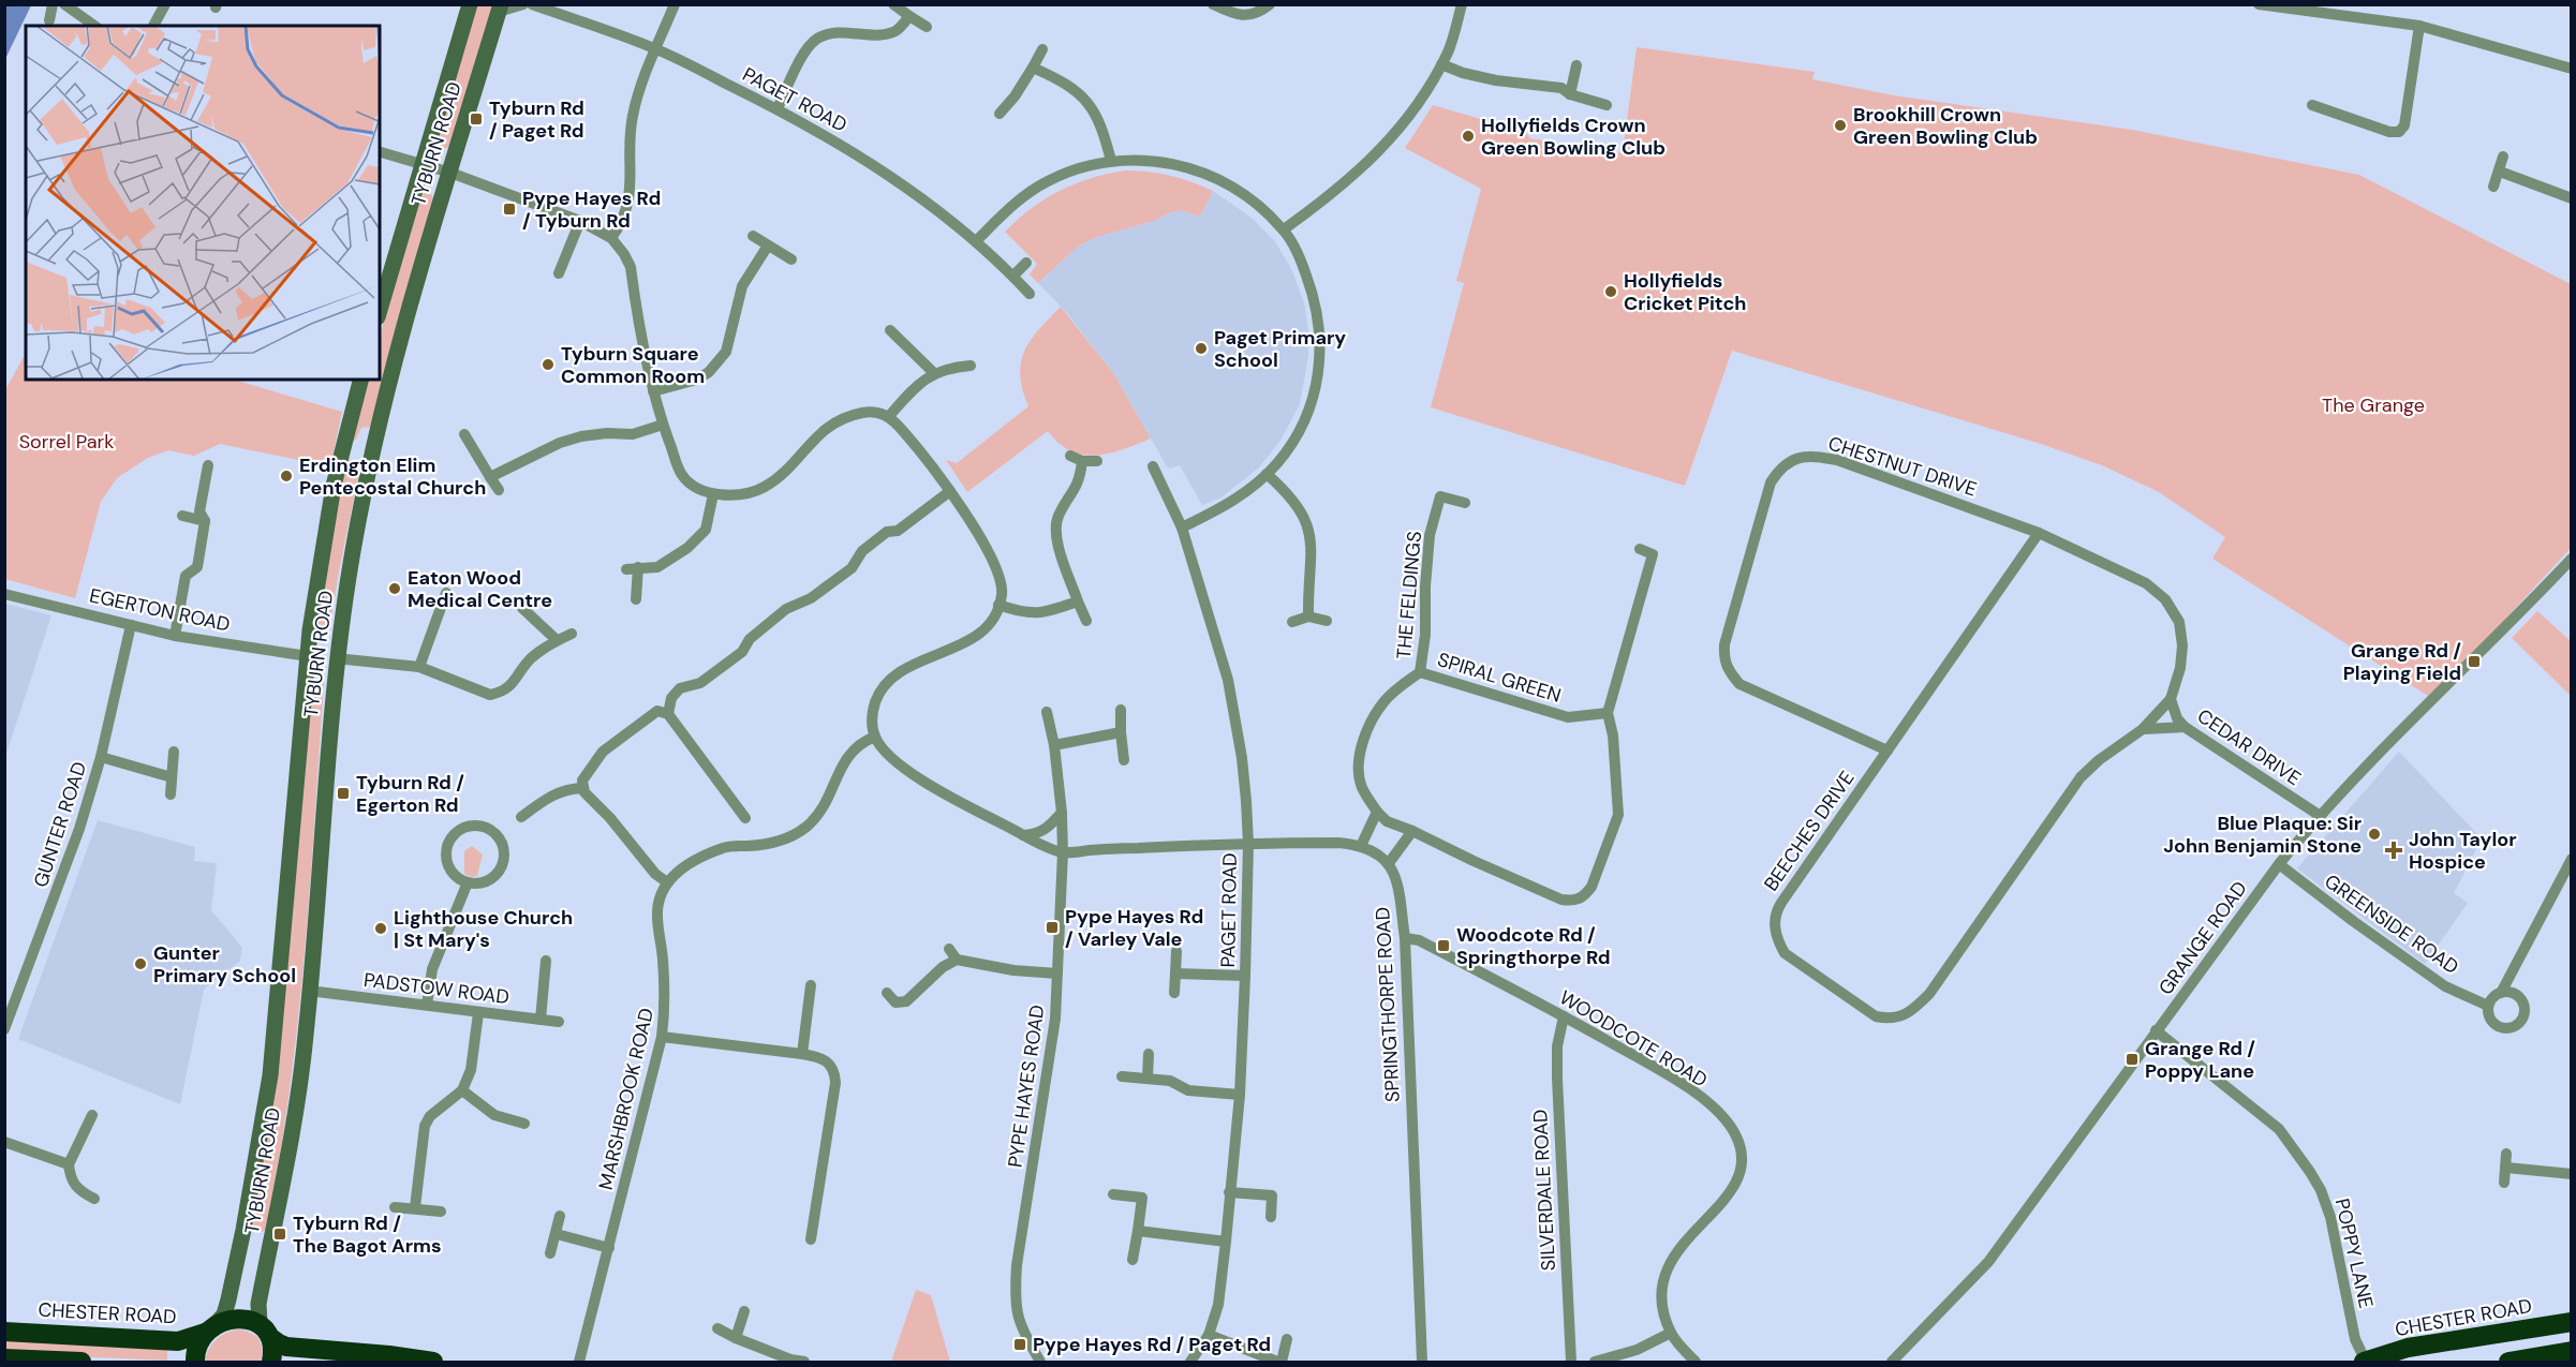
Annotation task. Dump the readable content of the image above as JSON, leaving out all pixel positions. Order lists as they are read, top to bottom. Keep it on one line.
{"streets":{"highway":["CHESTER ROAD"],"main road":["TYBURN ROAD"],"street":["PAGET ROAD","CHESTNUT DRIVE","THE FELDINGS","EGERTON ROAD","SPIRAL GREEN","CEDAR DRIVE","GUNTER ROAD","BEECHES DRIVE","GREENSIDE ROAD","GRANGE ROAD","PADSTOW ROAD","SPRINGTHORPE ROAD","WOODCOTE ROAD","PYPE HAYES ROAD","MARSHBROOK ROAD","SILVERDALE ROAD","POPPY LANE"]},"crossings":[["TYBURN ROAD","EGERTON ROAD"],["TYBURN ROAD","PADSTOW ROAD"],["TYBURN ROAD","CHESTER ROAD"],["CHESTNUT DRIVE","CEDAR DRIVE"],["CHESTNUT DRIVE","BEECHES DRIVE"],["THE FELDINGS","SPIRAL GREEN"],["EGERTON ROAD","GUNTER ROAD"],["CEDAR DRIVE","BEECHES DRIVE"],["CEDAR DRIVE","GRANGE ROAD"],["GREENSIDE ROAD","GRANGE ROAD"],["GRANGE ROAD","POPPY LANE"],["SPRINGTHORPE ROAD","WOODCOTE ROAD"],["WOODCOTE ROAD","SILVERDALE ROAD"],["POPPY LANE","CHESTER ROAD"]],"parks":["The Grange","Sorrel Park"],"places":{"transit":["Tyburn Rd / Paget Rd","Pype Hayes Rd / Tyburn Rd","Grange Rd / Playing Field","Tyburn Rd / Egerton Rd","Pype Hayes Rd / Varley Vale","Woodcote Rd / Springthorpe Rd","Grange Rd / Poppy Lane","Tyburn Rd / The Bagot Arms","Pype Hayes Rd / Paget Rd"],"other":["Brookhill Crown Green Bowling Club","Hollyfields Crown Green Bowling Club","Hollyfields Cricket Pitch","Paget Primary School","Tyburn Square Common Room","Erdington Elim Pentecostal Church","Eaton Wood Medical Centre","Blue Plaque: Sir John Benjamin Stone","Lighthouse Church | St Mary's","Gunter Primary School"],"health":["John Taylor Hospice"]}}
